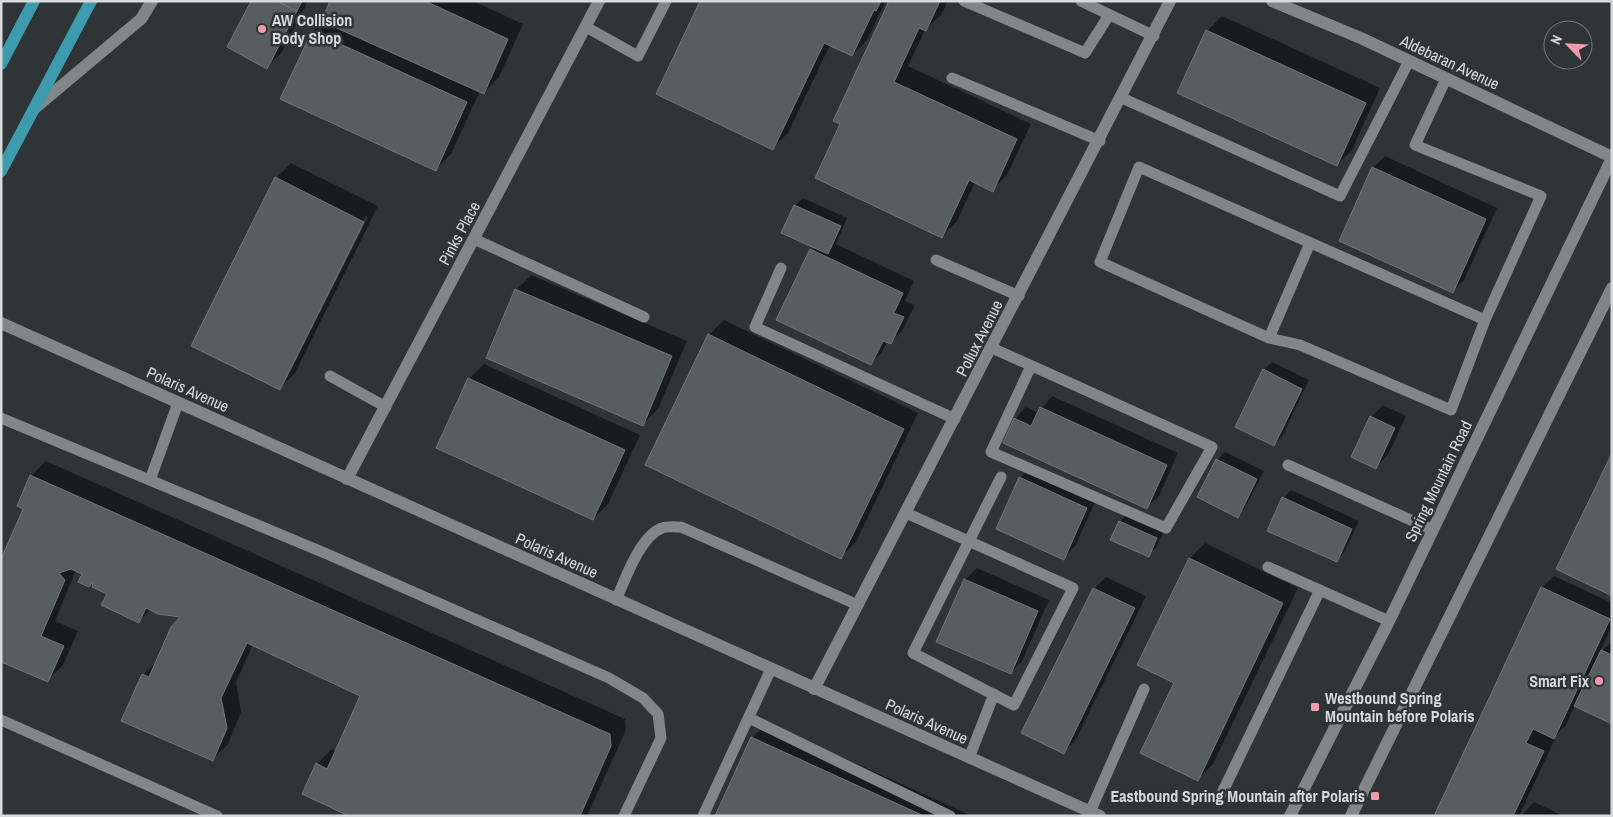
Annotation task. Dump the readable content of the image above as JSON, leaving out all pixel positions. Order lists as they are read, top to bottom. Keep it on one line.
{"streets":{"street":["Aldebaran Avenue","Pinks Place","Pollux Avenue","Polaris Avenue","Spring Mountain Road"]},"crossings":[["Aldebaran Avenue","Spring Mountain Road"],["Pinks Place","Polaris Avenue"],["Pollux Avenue","Polaris Avenue"]],"places":{"other":["AW Collision Body Shop","Smart Fix"],"transit":["Westbound Spring Mountain before Polaris","Eastbound Spring Mountain after Polaris"]},"north":"top left"}
